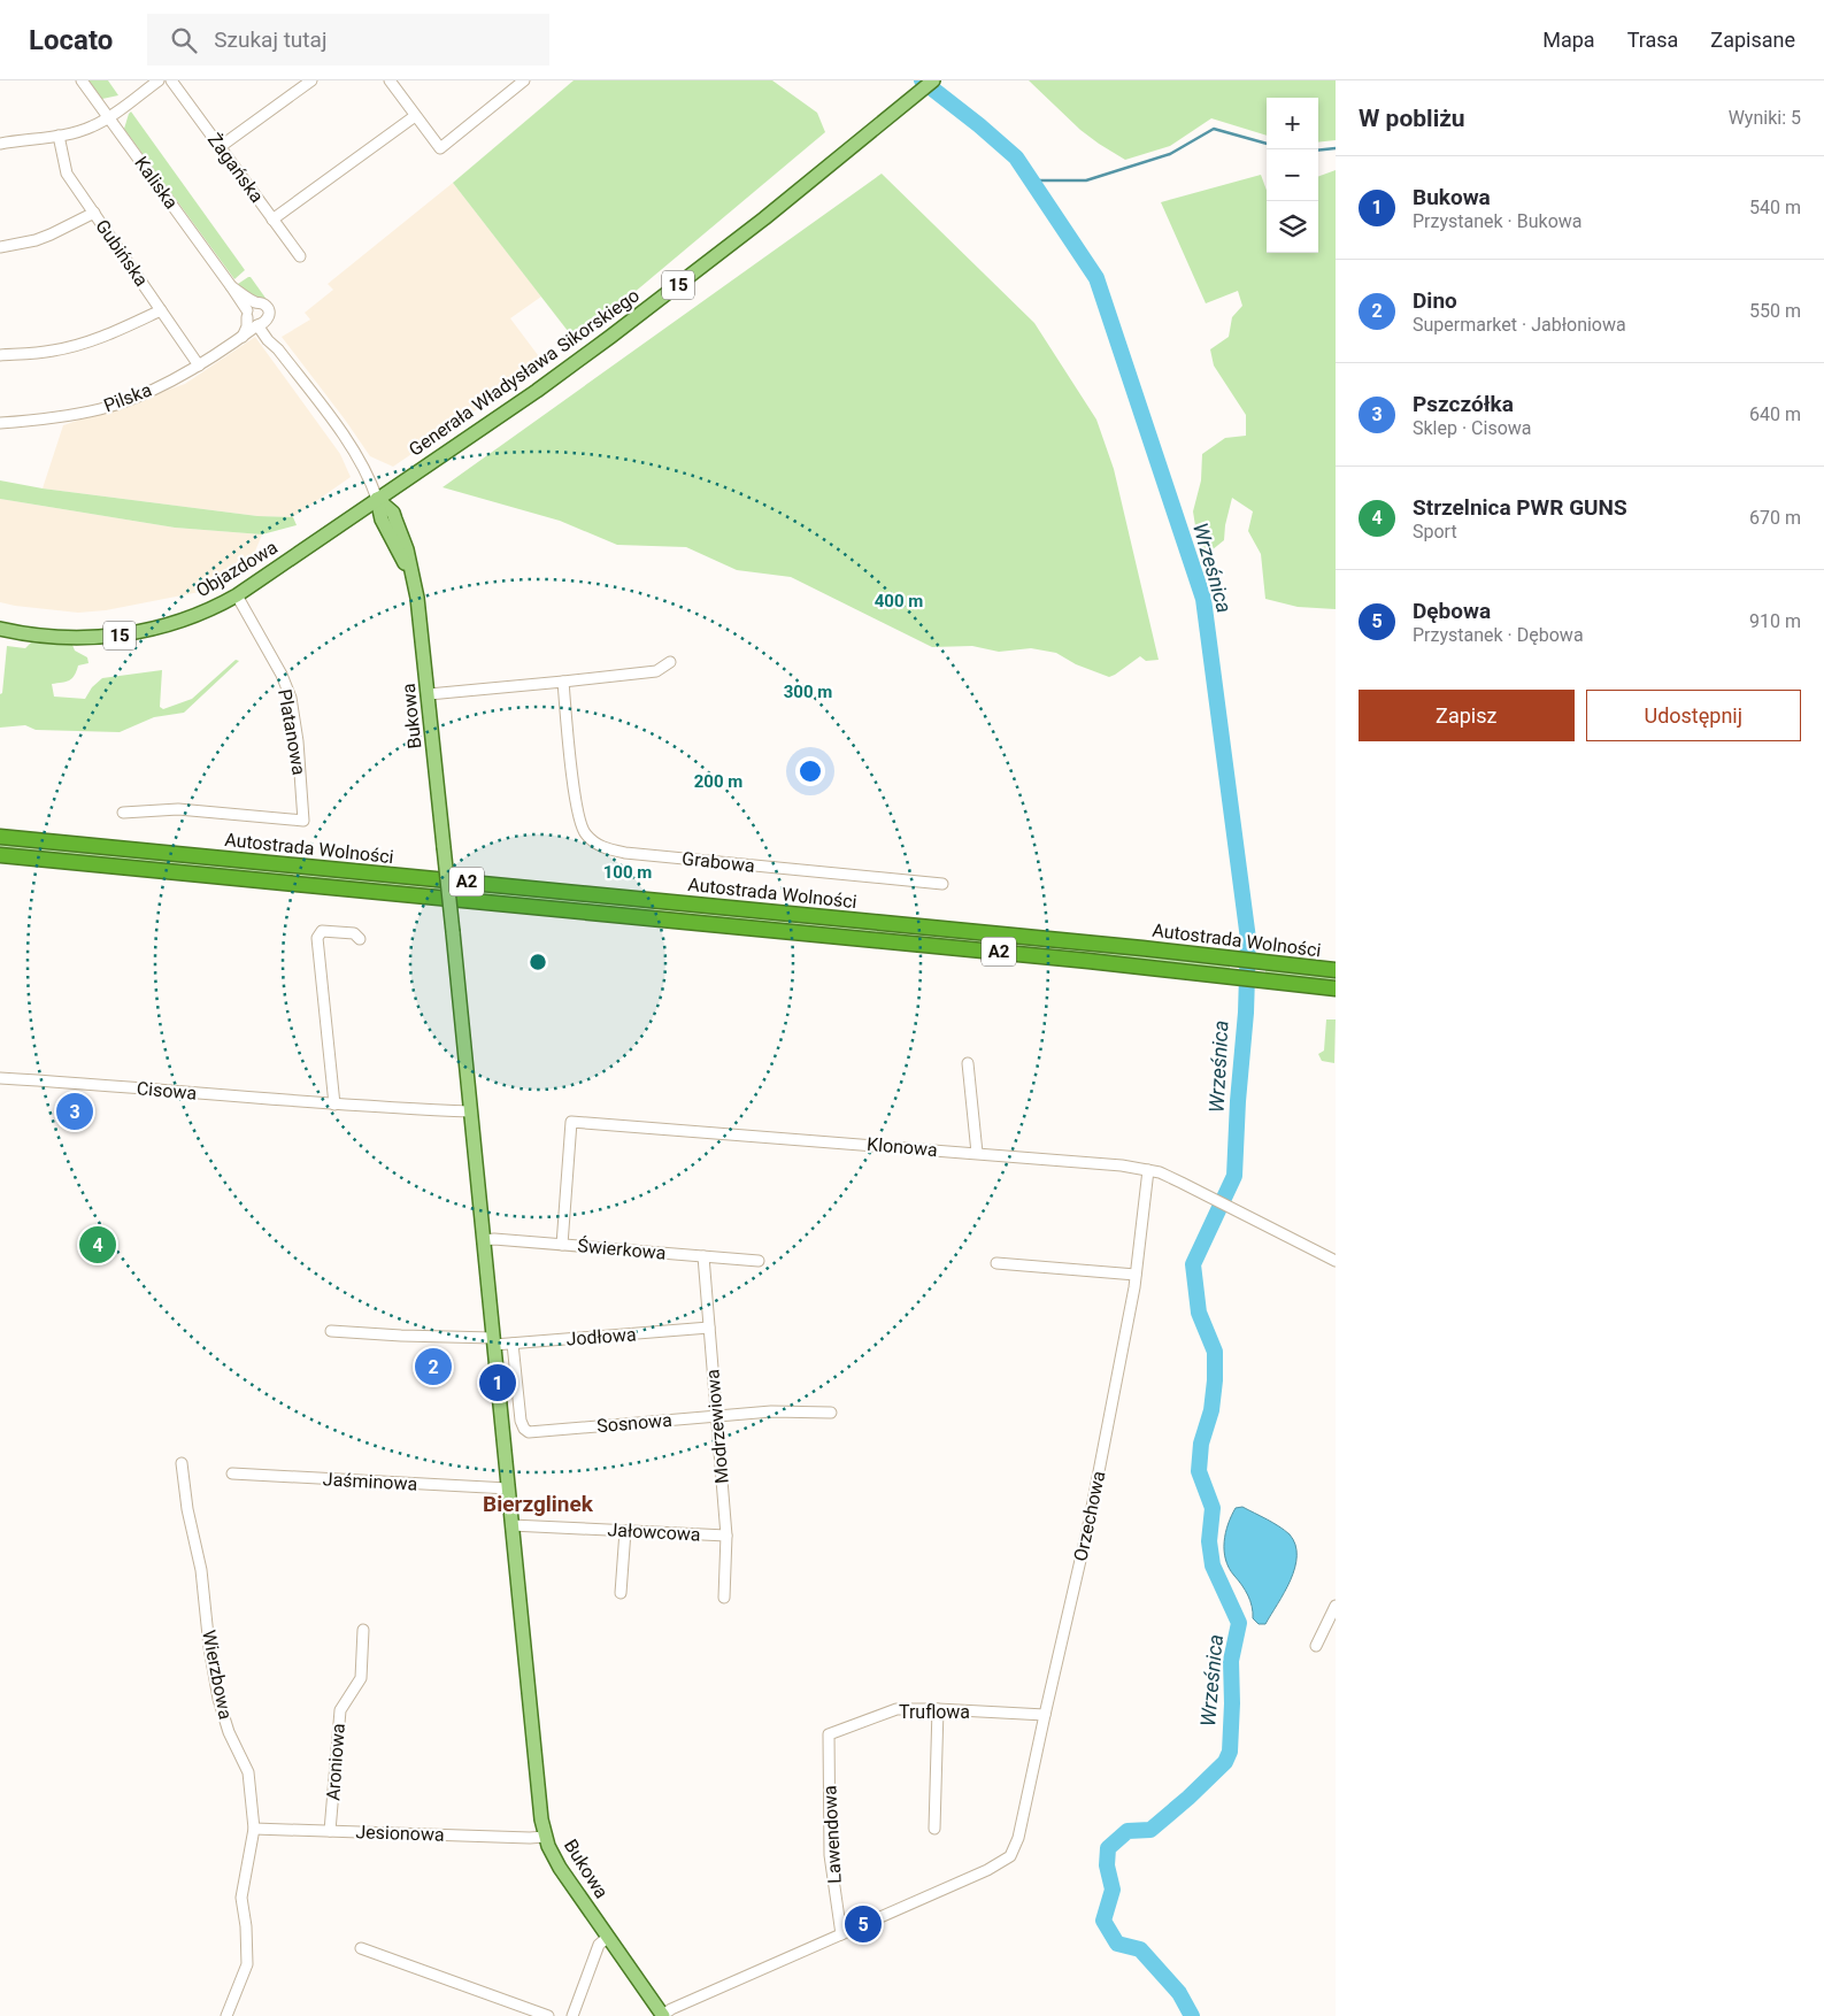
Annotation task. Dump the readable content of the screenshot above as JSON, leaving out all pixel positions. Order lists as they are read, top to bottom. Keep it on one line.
{"streets":{"highway":["Autostrada Wolności","A2"],"main road":["15","Generała Władysława Sikorskiego","Objazdowa","Bukowa"],"street":["Żagańska","Kaliska","Gubińska","Pilska","Platanowa","Grabowa","Cisowa","Klonowa","Świerkowa","Jodłowa","Sosnowa","Modrzewiowa","Jaśminowa","Orzechowa","Jałowcowa","Wierzbowa","Truflowa","Aroniowa","Jesionowa","Lawendowa"]},"crossings":[["Kaliska","Pilska"],["Gubińska","Pilska"],["Generała Władysława Sikorskiego","Objazdowa"],["Generała Władysława Sikorskiego","Bukowa"],["Objazdowa","Bukowa"],["Objazdowa","Platanowa"],["Bukowa","Cisowa"],["Bukowa","Świerkowa"],["Bukowa","Jodłowa"],["Bukowa","Jaśminowa"],["Bukowa","Jałowcowa"],["Bukowa","Jesionowa"],["Klonowa","Świerkowa"],["Klonowa","Orzechowa"],["Świerkowa","Modrzewiowa"],["Jodłowa","Sosnowa"],["Jodłowa","Modrzewiowa"],["Sosnowa","Modrzewiowa"],["Modrzewiowa","Jałowcowa"],["Orzechowa","Truflowa"],["Orzechowa","Lawendowa"],["Wierzbowa","Jesionowa"],["Truflowa","Lawendowa"],["Aroniowa","Jesionowa"]],"districts":["Bierzglinek"],"water":["Wrześnica"],"page":{"header":"Locato","search":"Szukaj tutaj","nav":["Mapa","Trasa","Zapisane"],"heading":["W pobliżu","Wyniki: 5"],"map_buttons":["+","−"],"list":[{"mark":"1","name":"Bukowa","note":"Przystanek · Bukowa","value":"540 m"},{"mark":"2","name":"Dino","note":"Supermarket · Jabłoniowa","value":"550 m"},{"mark":"3","name":"Pszczółka","note":"Sklep · Cisowa","value":"640 m"},{"mark":"4","name":"Strzelnica PWR GUNS","note":"Sport","value":"670 m"},{"mark":"5","name":"Dębowa","note":"Przystanek · Dębowa","value":"910 m"}],"buttons":["Zapisz","Udostępnij"],"pins":["3","4","2","1","5"]},"rings":["400 m","300 m","200 m","100 m"]}
